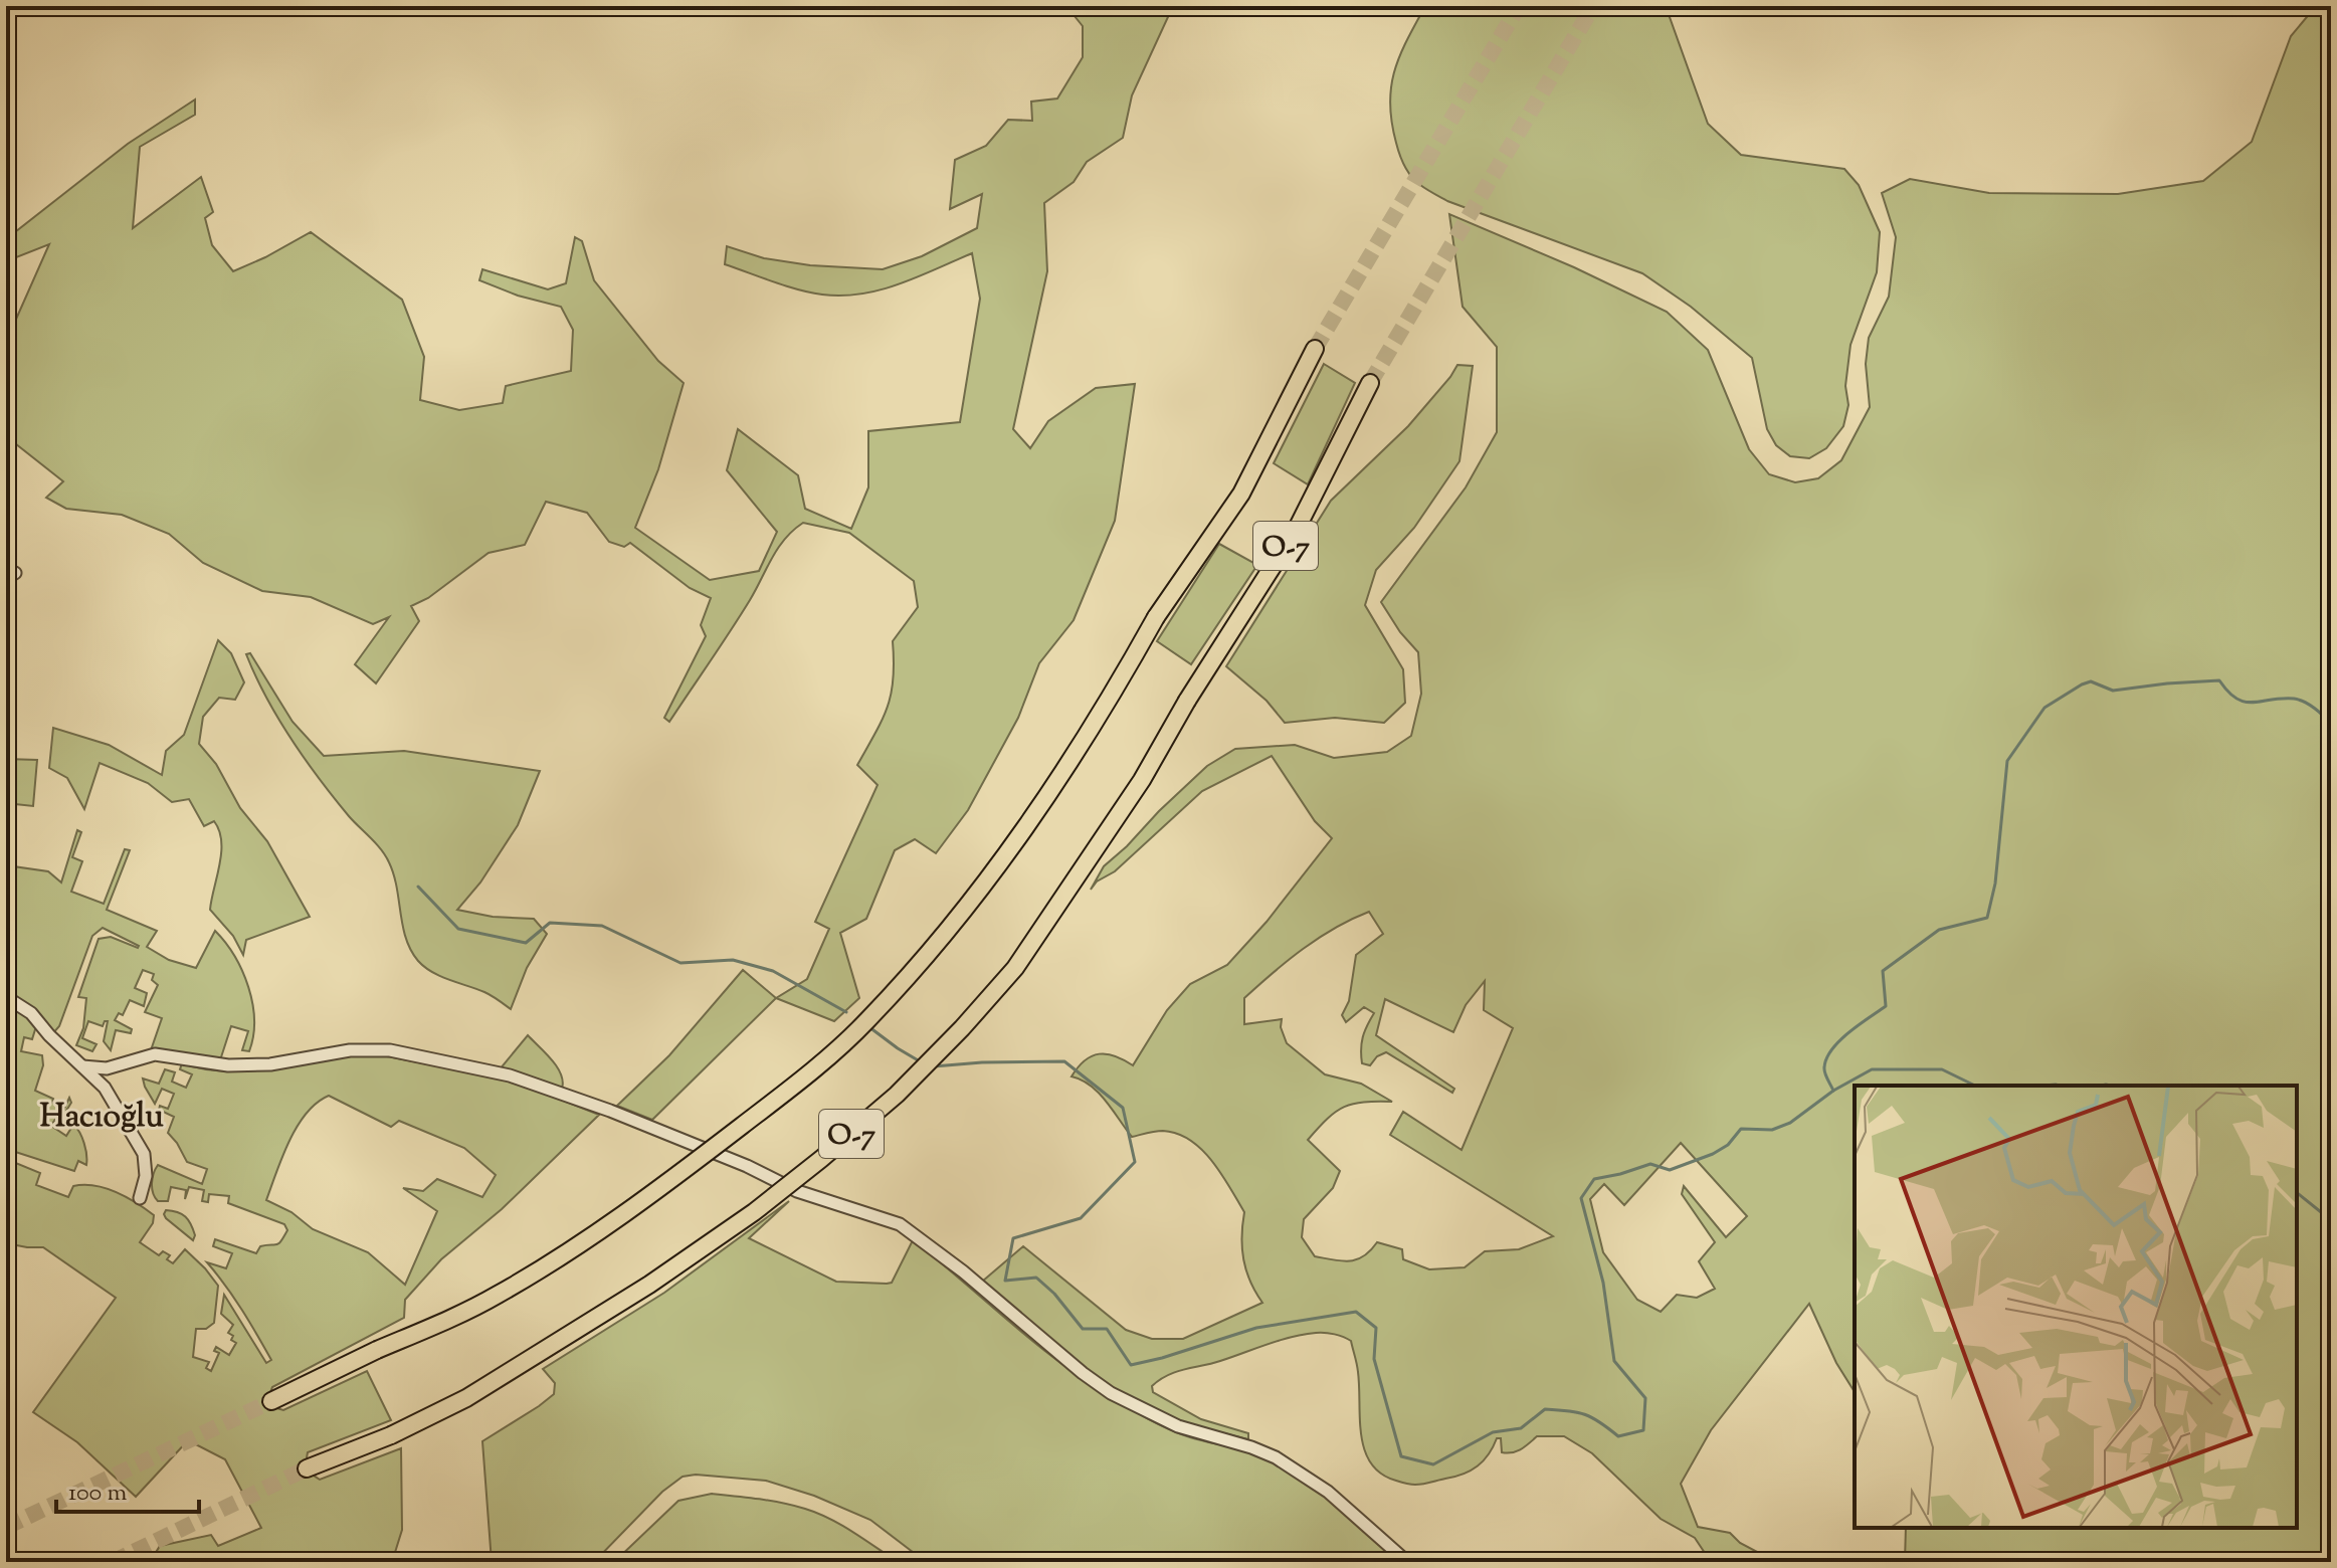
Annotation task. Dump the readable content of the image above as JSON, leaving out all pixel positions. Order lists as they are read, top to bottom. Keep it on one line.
{"streets":{"highway":["O-7"]},"districts":["Hacıoğlu"],"scale_bar":"100 m"}
